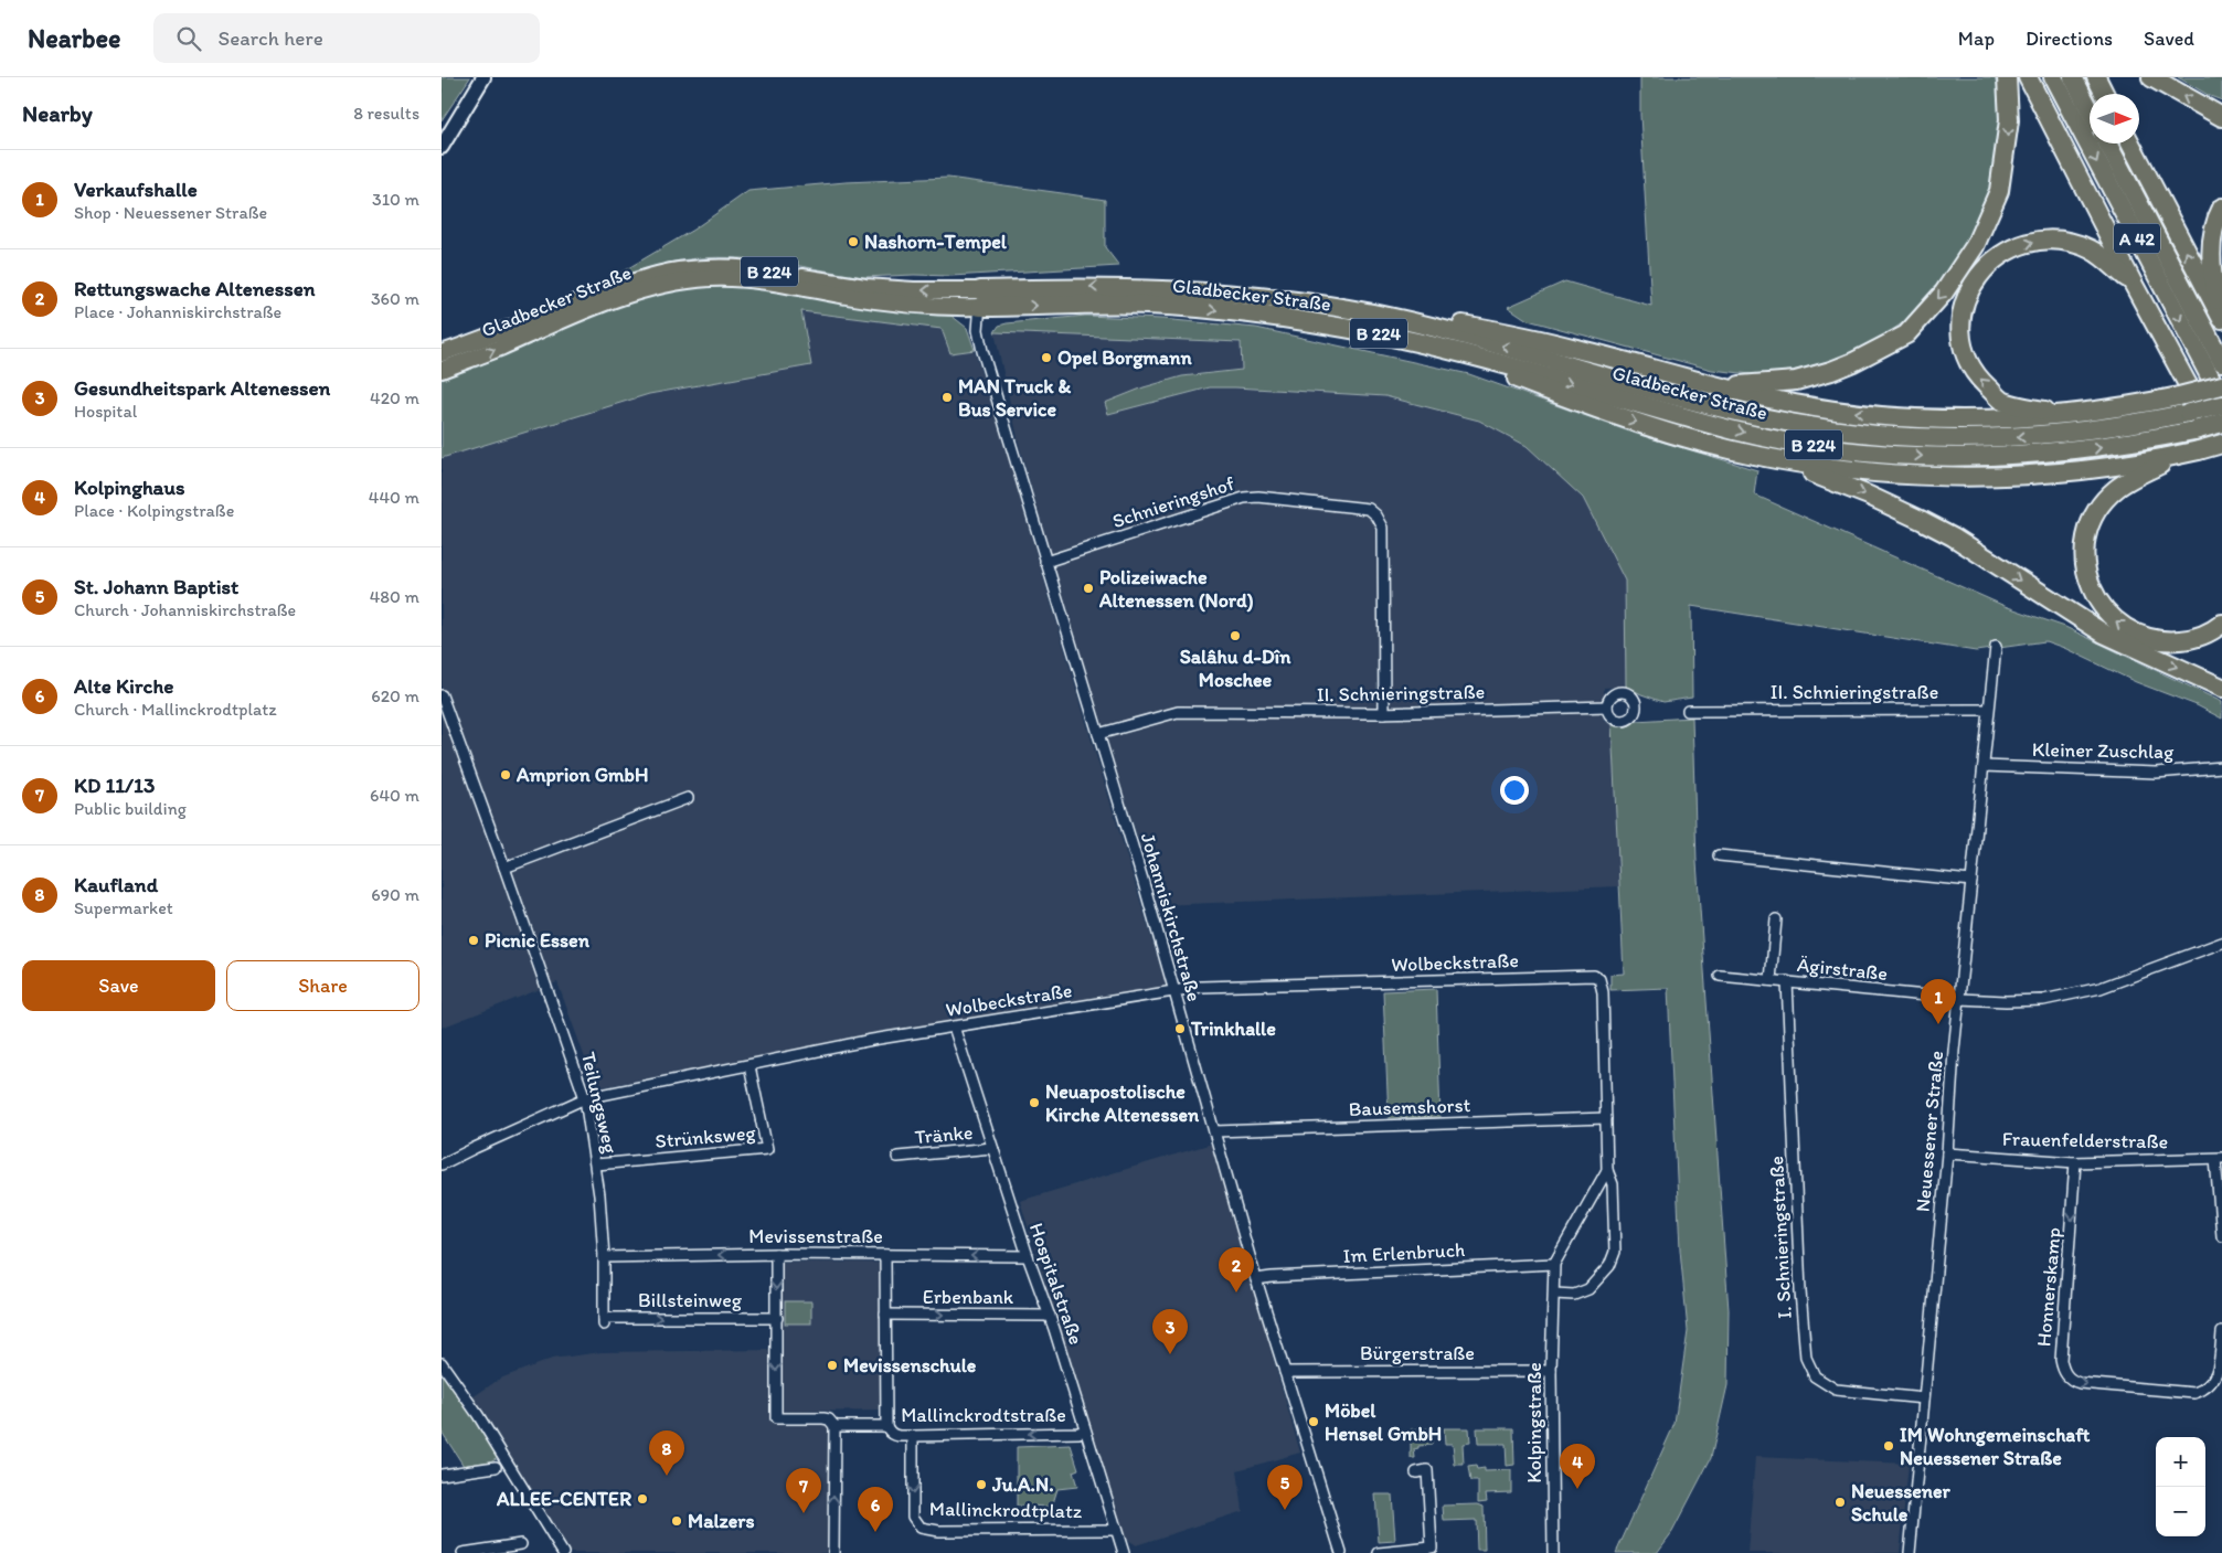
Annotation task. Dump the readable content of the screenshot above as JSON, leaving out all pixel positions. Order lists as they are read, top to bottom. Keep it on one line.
{"streets":{"highway":["A 42","B 224","Gladbecker Straße"],"street":["Schnieringshof","II. Schnieringstraße","Kleiner Zuschlag","Johanniskirchstraße","Wolbeckstraße","Ägirstraße","Teilungsweg","Bausemshorst","Neuessener Straße","Tränke","Strünksweg","Frauenfelderstraße","Mevissenstraße","I. Schnieringstraße","Im Erlenbruch","Hospitalstraße","Honnerskamp","Erbenbank","Billsteinweg","Bürgerstraße","Mallinckrodtstraße","Kolpingstraße","Mallinckrodtplatz"]},"crossings":[["Gladbecker Straße","Johanniskirchstraße"],["Schnieringshof","II. Schnieringstraße"],["Schnieringshof","Johanniskirchstraße"],["II. Schnieringstraße","Johanniskirchstraße"],["II. Schnieringstraße","Neuessener Straße"],["Kleiner Zuschlag","Neuessener Straße"],["Johanniskirchstraße","Wolbeckstraße"],["Johanniskirchstraße","Bausemshorst"],["Johanniskirchstraße","Im Erlenbruch"],["Johanniskirchstraße","Bürgerstraße"],["Wolbeckstraße","Teilungsweg"],["Wolbeckstraße","Bausemshorst"],["Wolbeckstraße","Strünksweg"],["Wolbeckstraße","Hospitalstraße"],["Ägirstraße","Neuessener Straße"],["Ägirstraße","I. Schnieringstraße"],["Teilungsweg","Strünksweg"],["Teilungsweg","Mevissenstraße"],["Teilungsweg","Billsteinweg"],["Neuessener Straße","Frauenfelderstraße"],["Neuessener Straße","I. Schnieringstraße"],["Tränke","Hospitalstraße"],["Frauenfelderstraße","Honnerskamp"],["Mevissenstraße","Hospitalstraße"],["Mevissenstraße","Mallinckrodtstraße"],["Im Erlenbruch","Kolpingstraße"],["Hospitalstraße","Erbenbank"],["Hospitalstraße","Mallinckrodtstraße"],["Hospitalstraße","Mallinckrodtplatz"],["Erbenbank","Mallinckrodtstraße"],["Billsteinweg","Mallinckrodtstraße"],["Bürgerstraße","Kolpingstraße"],["Mallinckrodtstraße","Mallinckrodtplatz"]],"one_way":["Mevissenstraße","Erbenbank","Billsteinweg"],"places":["Nashorn-Tempel","Opel Borgmann","MAN Truck & Bus Service","Polizeiwache Altenessen (Nord)","Salâhu d-Dîn Moschee","Amprion GmbH","Picnic Essen","Trinkhalle","Neuapostolische Kirche Altenessen","Mevissenschule","Möbel Hensel GmbH","IM Wohngemeinschaft Neuessener Straße","Ju.A.N.","ALLEE-CENTER","Neuessener Schule","Malzers"],"north":"right","page":{"header":"Nearbee","search":"Search here","nav":["Map","Directions","Saved"],"heading":["Nearby","8 results"],"list":[{"mark":"1","name":"Verkaufshalle","note":"Shop · Neuessener Straße","value":"310 m"},{"mark":"2","name":"Rettungswache Altenessen","note":"Place · Johanniskirchstraße","value":"360 m"},{"mark":"3","name":"Gesundheitspark Altenessen","note":"Hospital","value":"420 m"},{"mark":"4","name":"Kolpinghaus","note":"Place · Kolpingstraße","value":"440 m"},{"mark":"5","name":"St. Johann Baptist","note":"Church · Johanniskirchstraße","value":"480 m"},{"mark":"6","name":"Alte Kirche","note":"Church · Mallinckrodtplatz","value":"620 m"},{"mark":"7","name":"KD 11/13","note":"Public building","value":"640 m"},{"mark":"8","name":"Kaufland","note":"Supermarket","value":"690 m"}],"buttons":["Save","Share"],"pins":["1","2","3","8","4","5","7","6"],"map_buttons":["+","−"]}}
